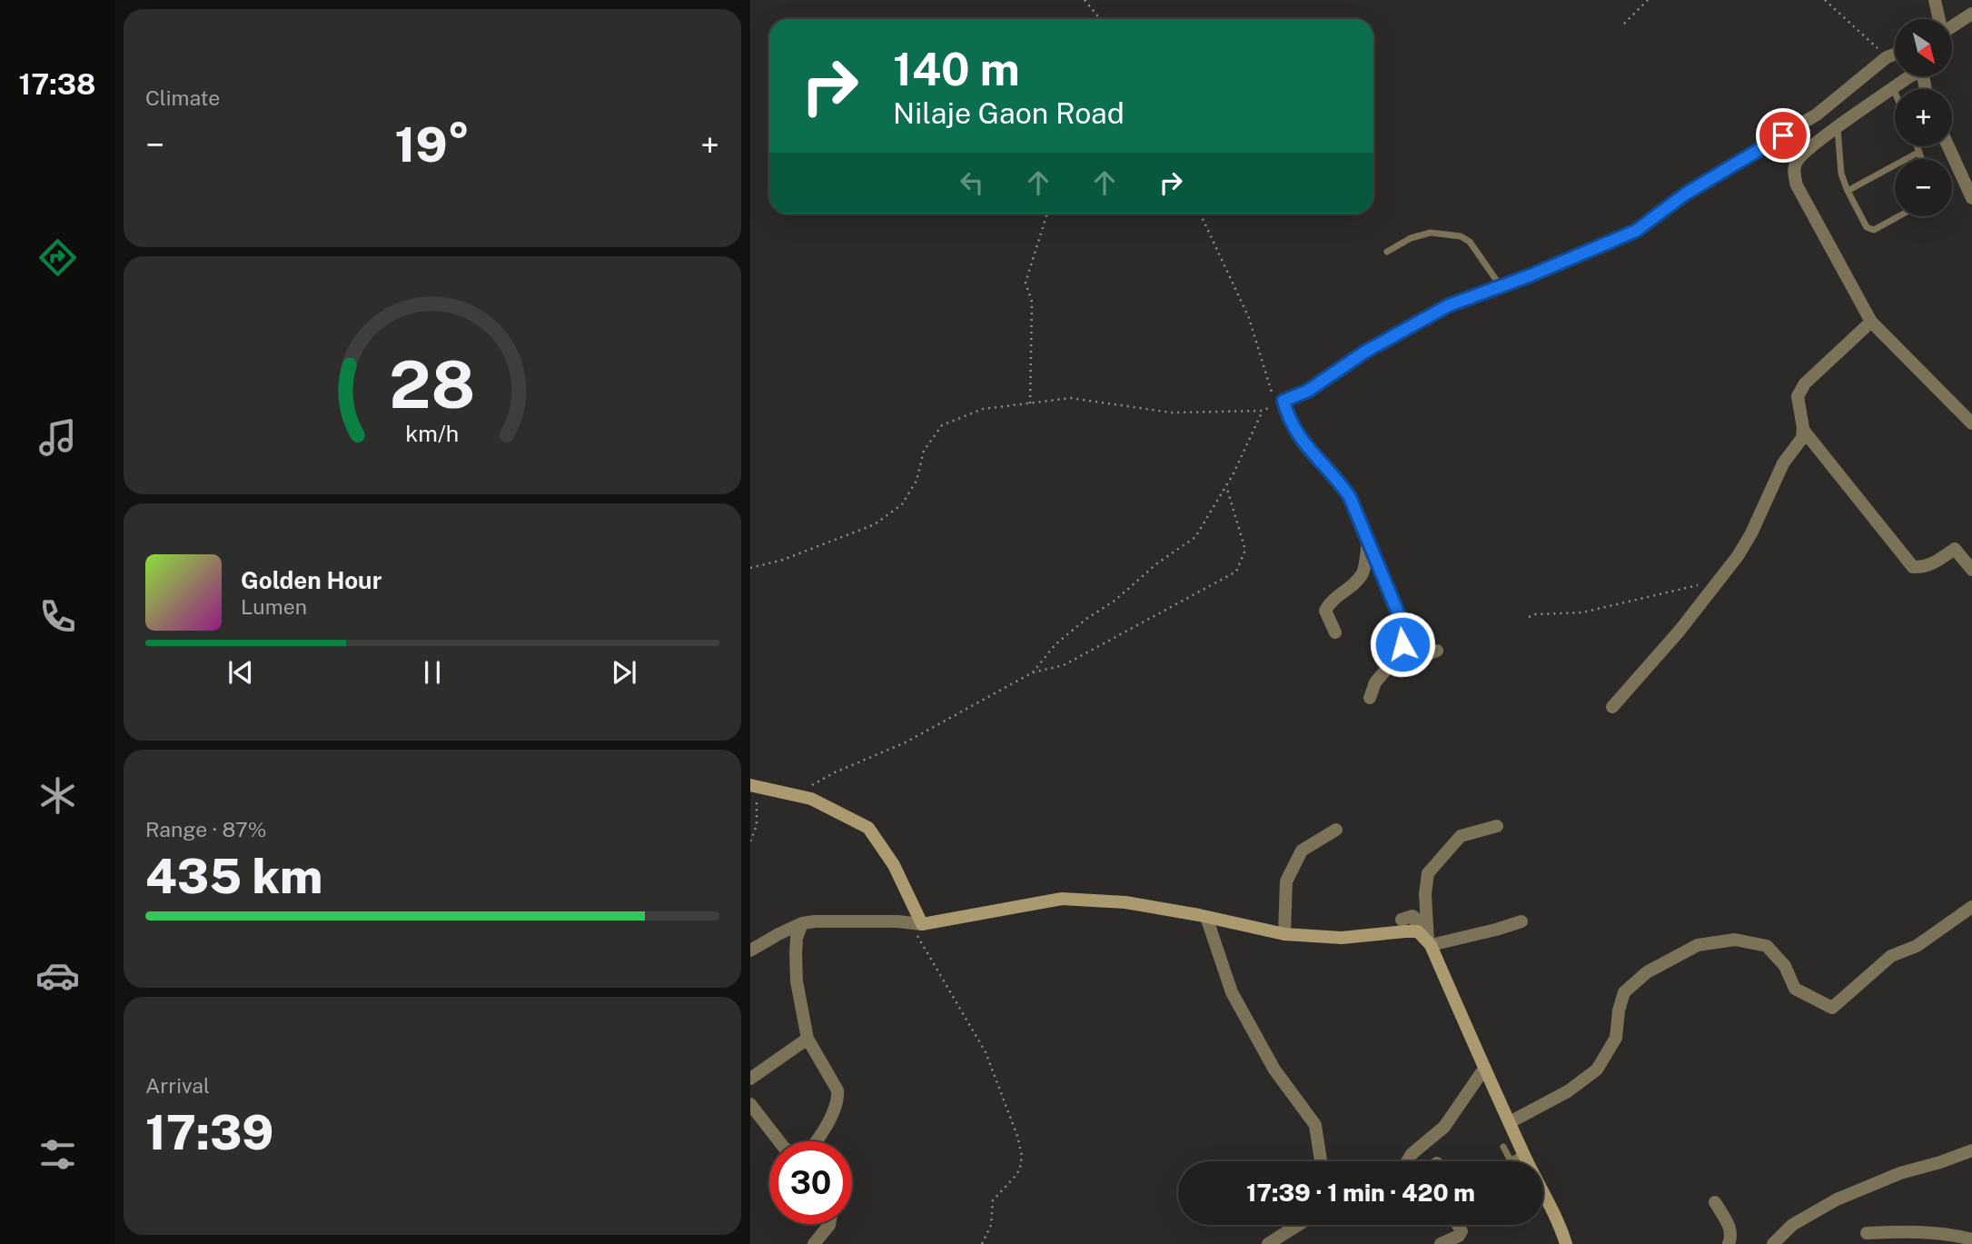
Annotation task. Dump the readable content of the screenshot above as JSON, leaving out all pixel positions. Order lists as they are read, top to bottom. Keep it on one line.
{"north":"bottom right","page":{"tabs":"17:38","tile":["Climate",["Range · 87%","435 km"],["Arrival","17:39"]],"map_buttons":["+","−"],"turn":["140 m","Nilaje Gaon Road"],"heat":["−","19°","+"],"song":["Golden Hour","Lumen"],"limit":"30","trip":"17:39 · 1 min · 420 m","gauge":["28","km/h"]}}
